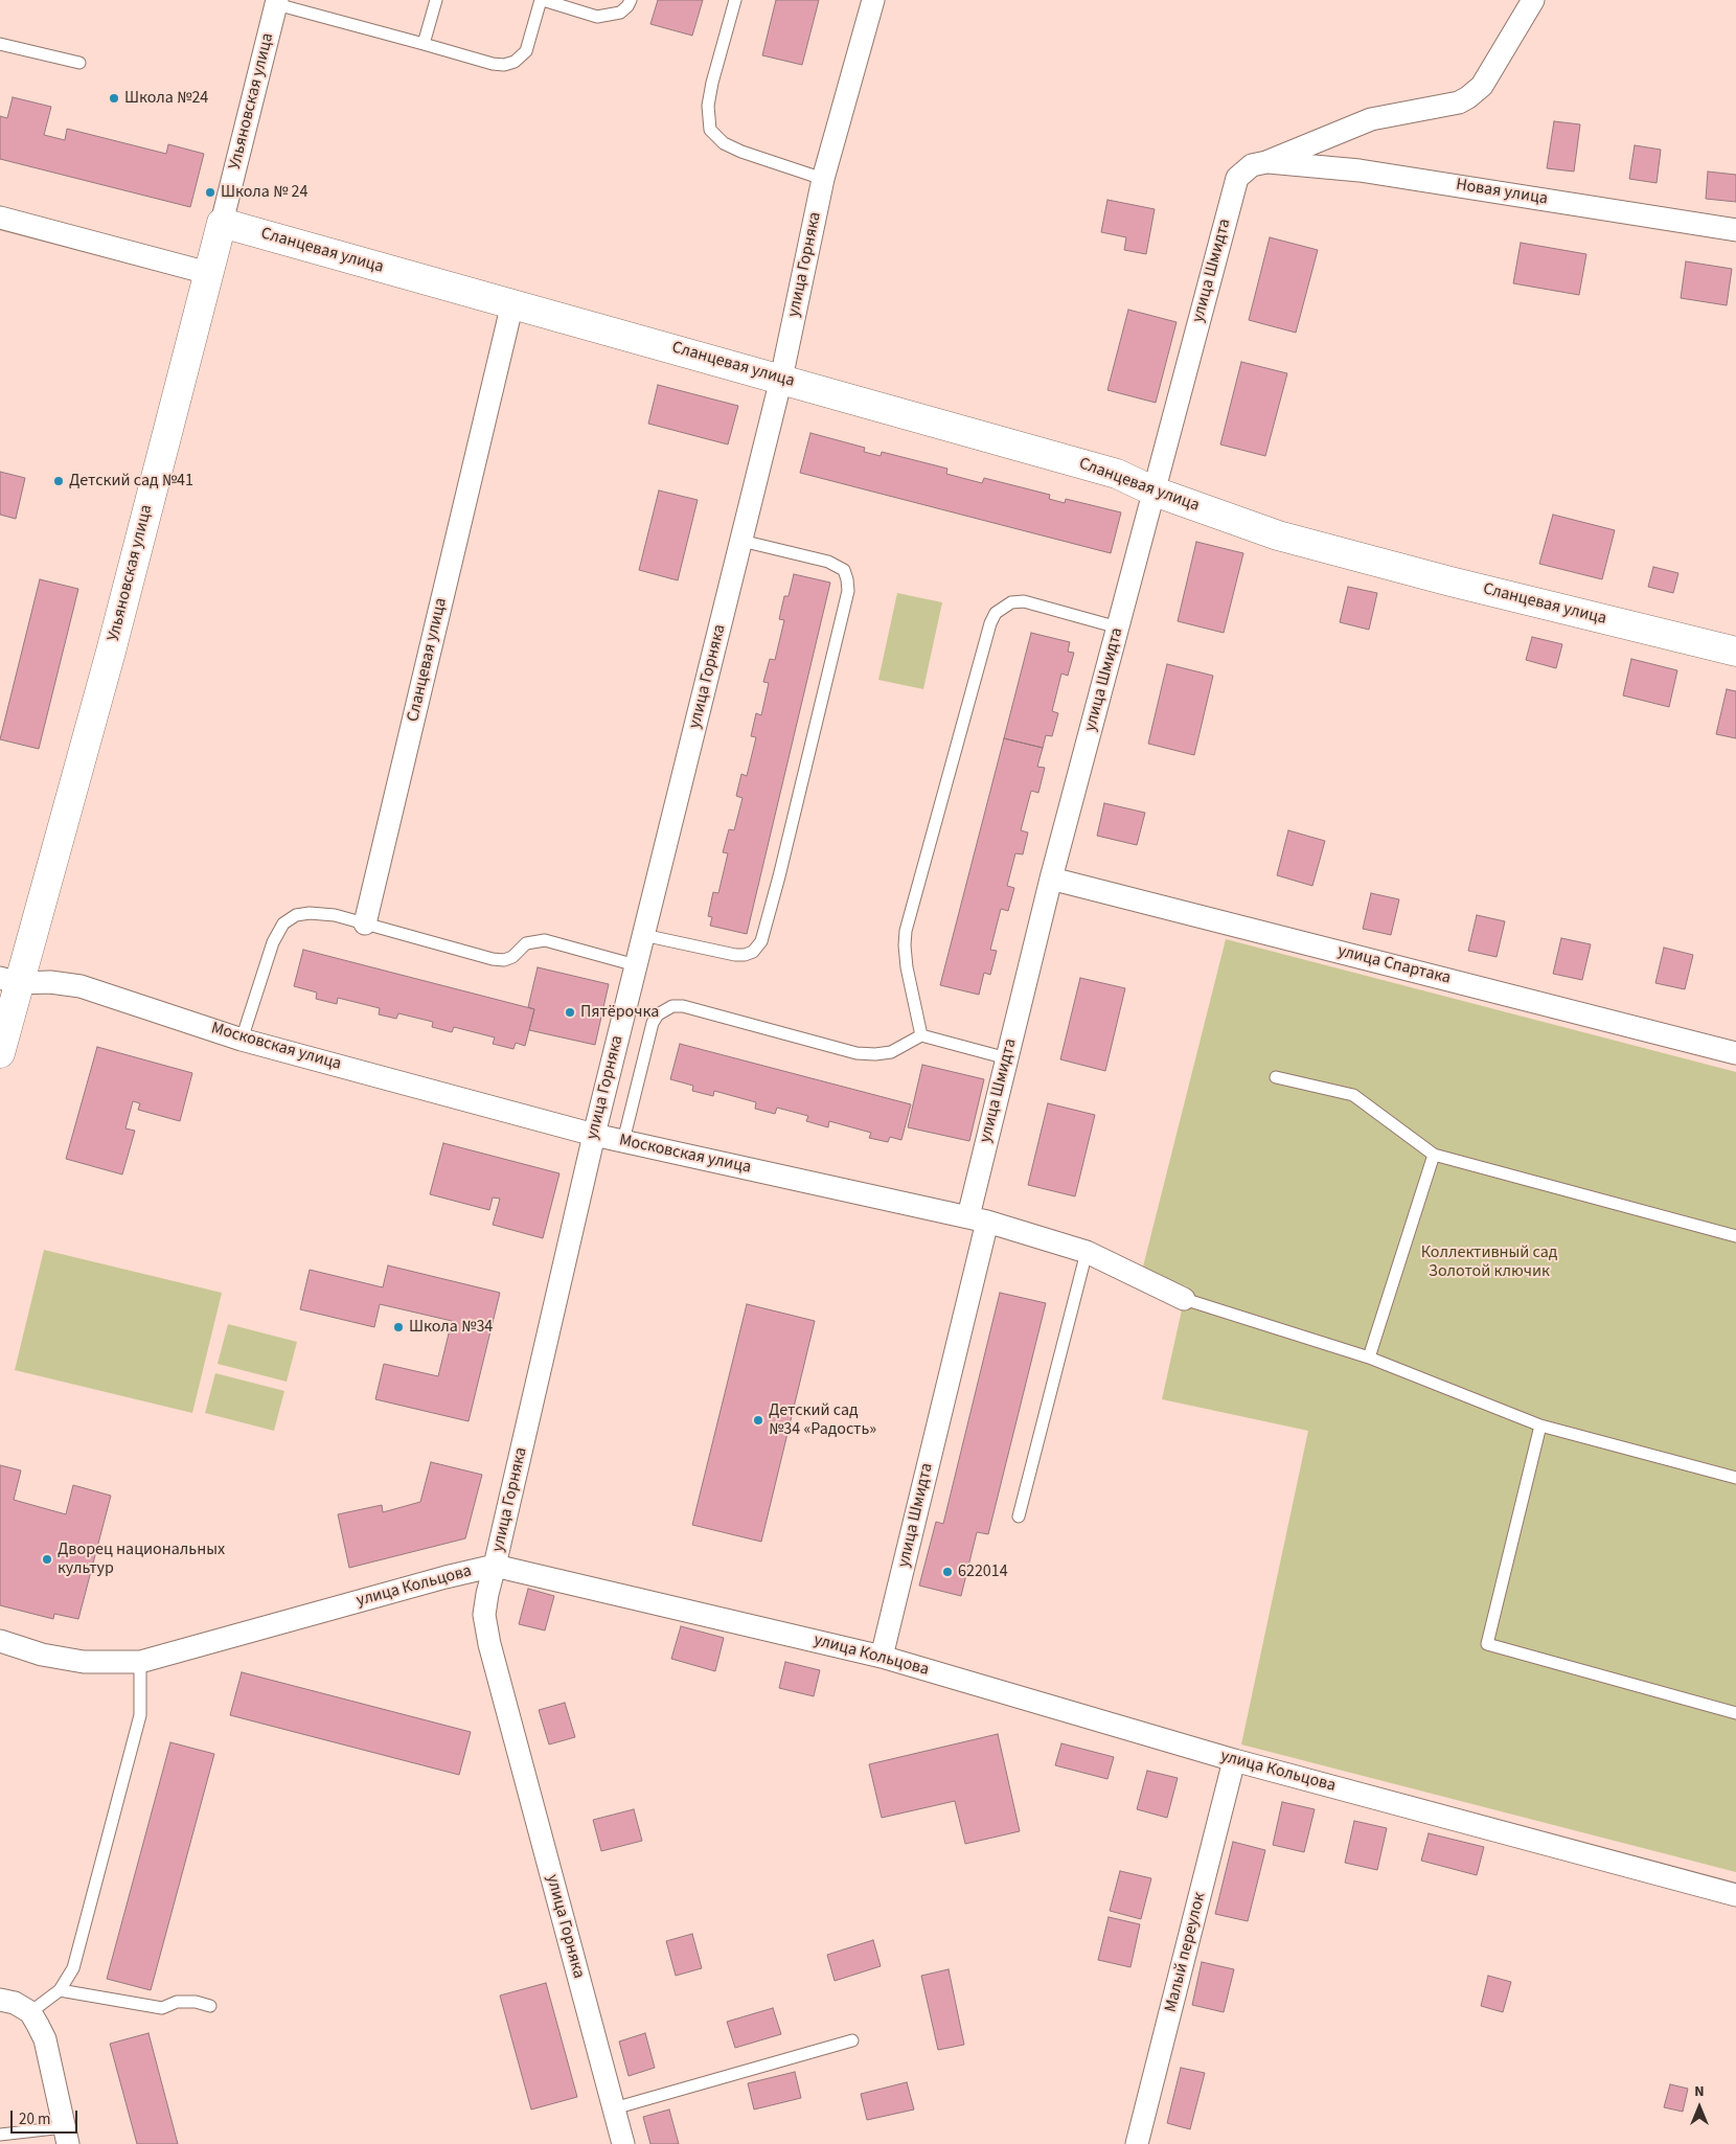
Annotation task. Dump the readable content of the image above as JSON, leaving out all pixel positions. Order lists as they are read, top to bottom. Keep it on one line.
{"streets":{"main road":["Ульяновская улица","Сланцевая улица"],"street":["Новая улица","улица Горняка","улица Шмидта","улица Спартака","Московская улица","улица Кольцова","Малый переулок"]},"crossings":[["Ульяновская улица","Сланцевая улица"],["Ульяновская улица","Московская улица"],["Новая улица","улица Шмидта"],["Сланцевая улица","улица Горняка"],["Сланцевая улица","улица Шмидта"],["улица Горняка","Московская улица"],["улица Горняка","улица Кольцова"],["улица Шмидта","улица Спартака"],["улица Шмидта","Московская улица"],["улица Шмидта","улица Кольцова"],["улица Кольцова","Малый переулок"]],"parks":["Коллективный сад Золотой ключик"],"places":["Школа №24","Школа № 24","Детский сад №41","Пятёрочка","Школа №34","Детский сад №34 «Радость»","Дворец национальных культур","622014"],"scale_bar":"20 m","north":"top"}
